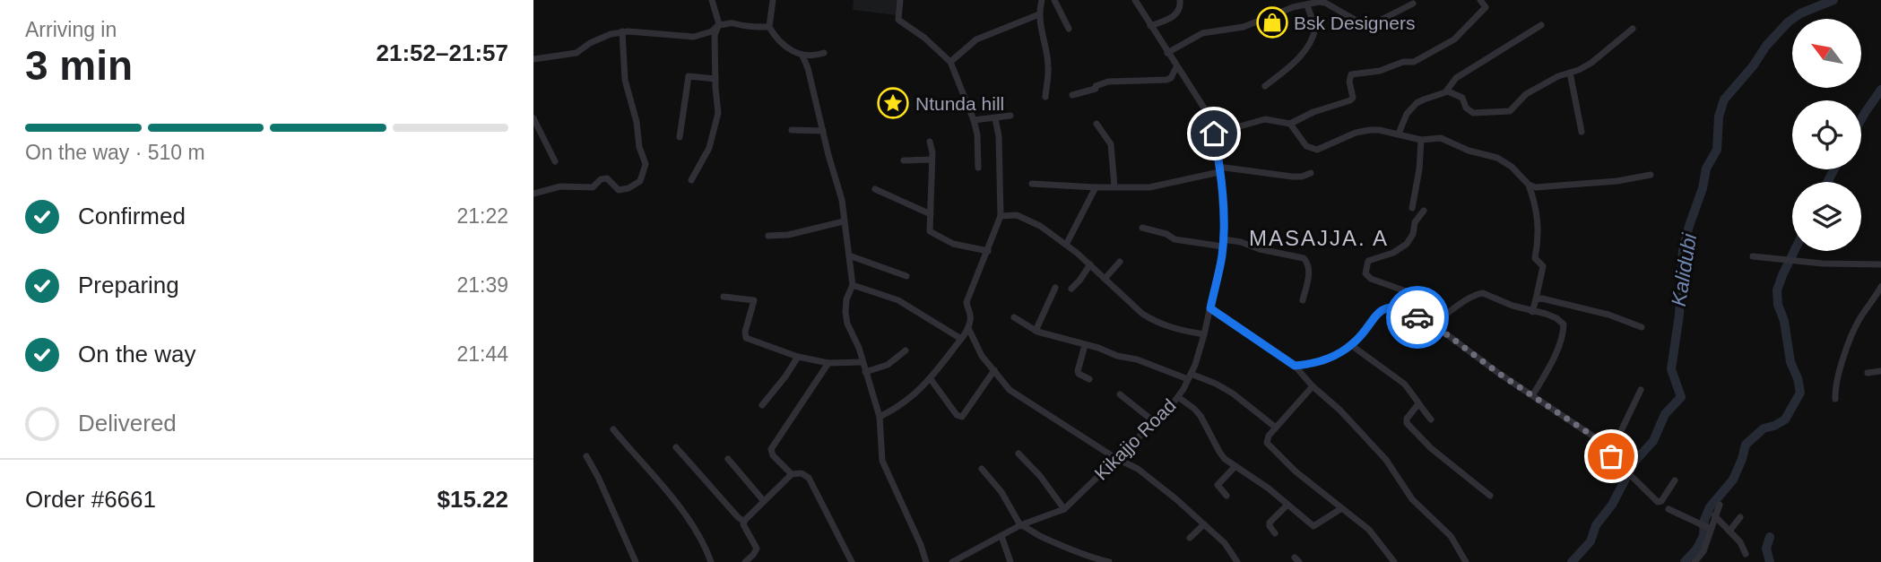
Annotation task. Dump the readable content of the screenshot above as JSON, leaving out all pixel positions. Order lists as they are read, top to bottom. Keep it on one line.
{"streets":{"street":["Kikajjo Road"]},"districts":["MASAJJA. A"],"water":["Kalidubi"],"places":{"shop":["Bsk Designers"],"place":["Ntunda hill"]},"north":"top left","page":{"heading":["3 min","Arriving in","21:52–21:57"],"panel":["Order #6661","$15.22"],"bar":"On the way · 510 m","list":[["Confirmed","21:22"],["Preparing","21:39"],["On the way","21:44"],"Delivered"]}}
